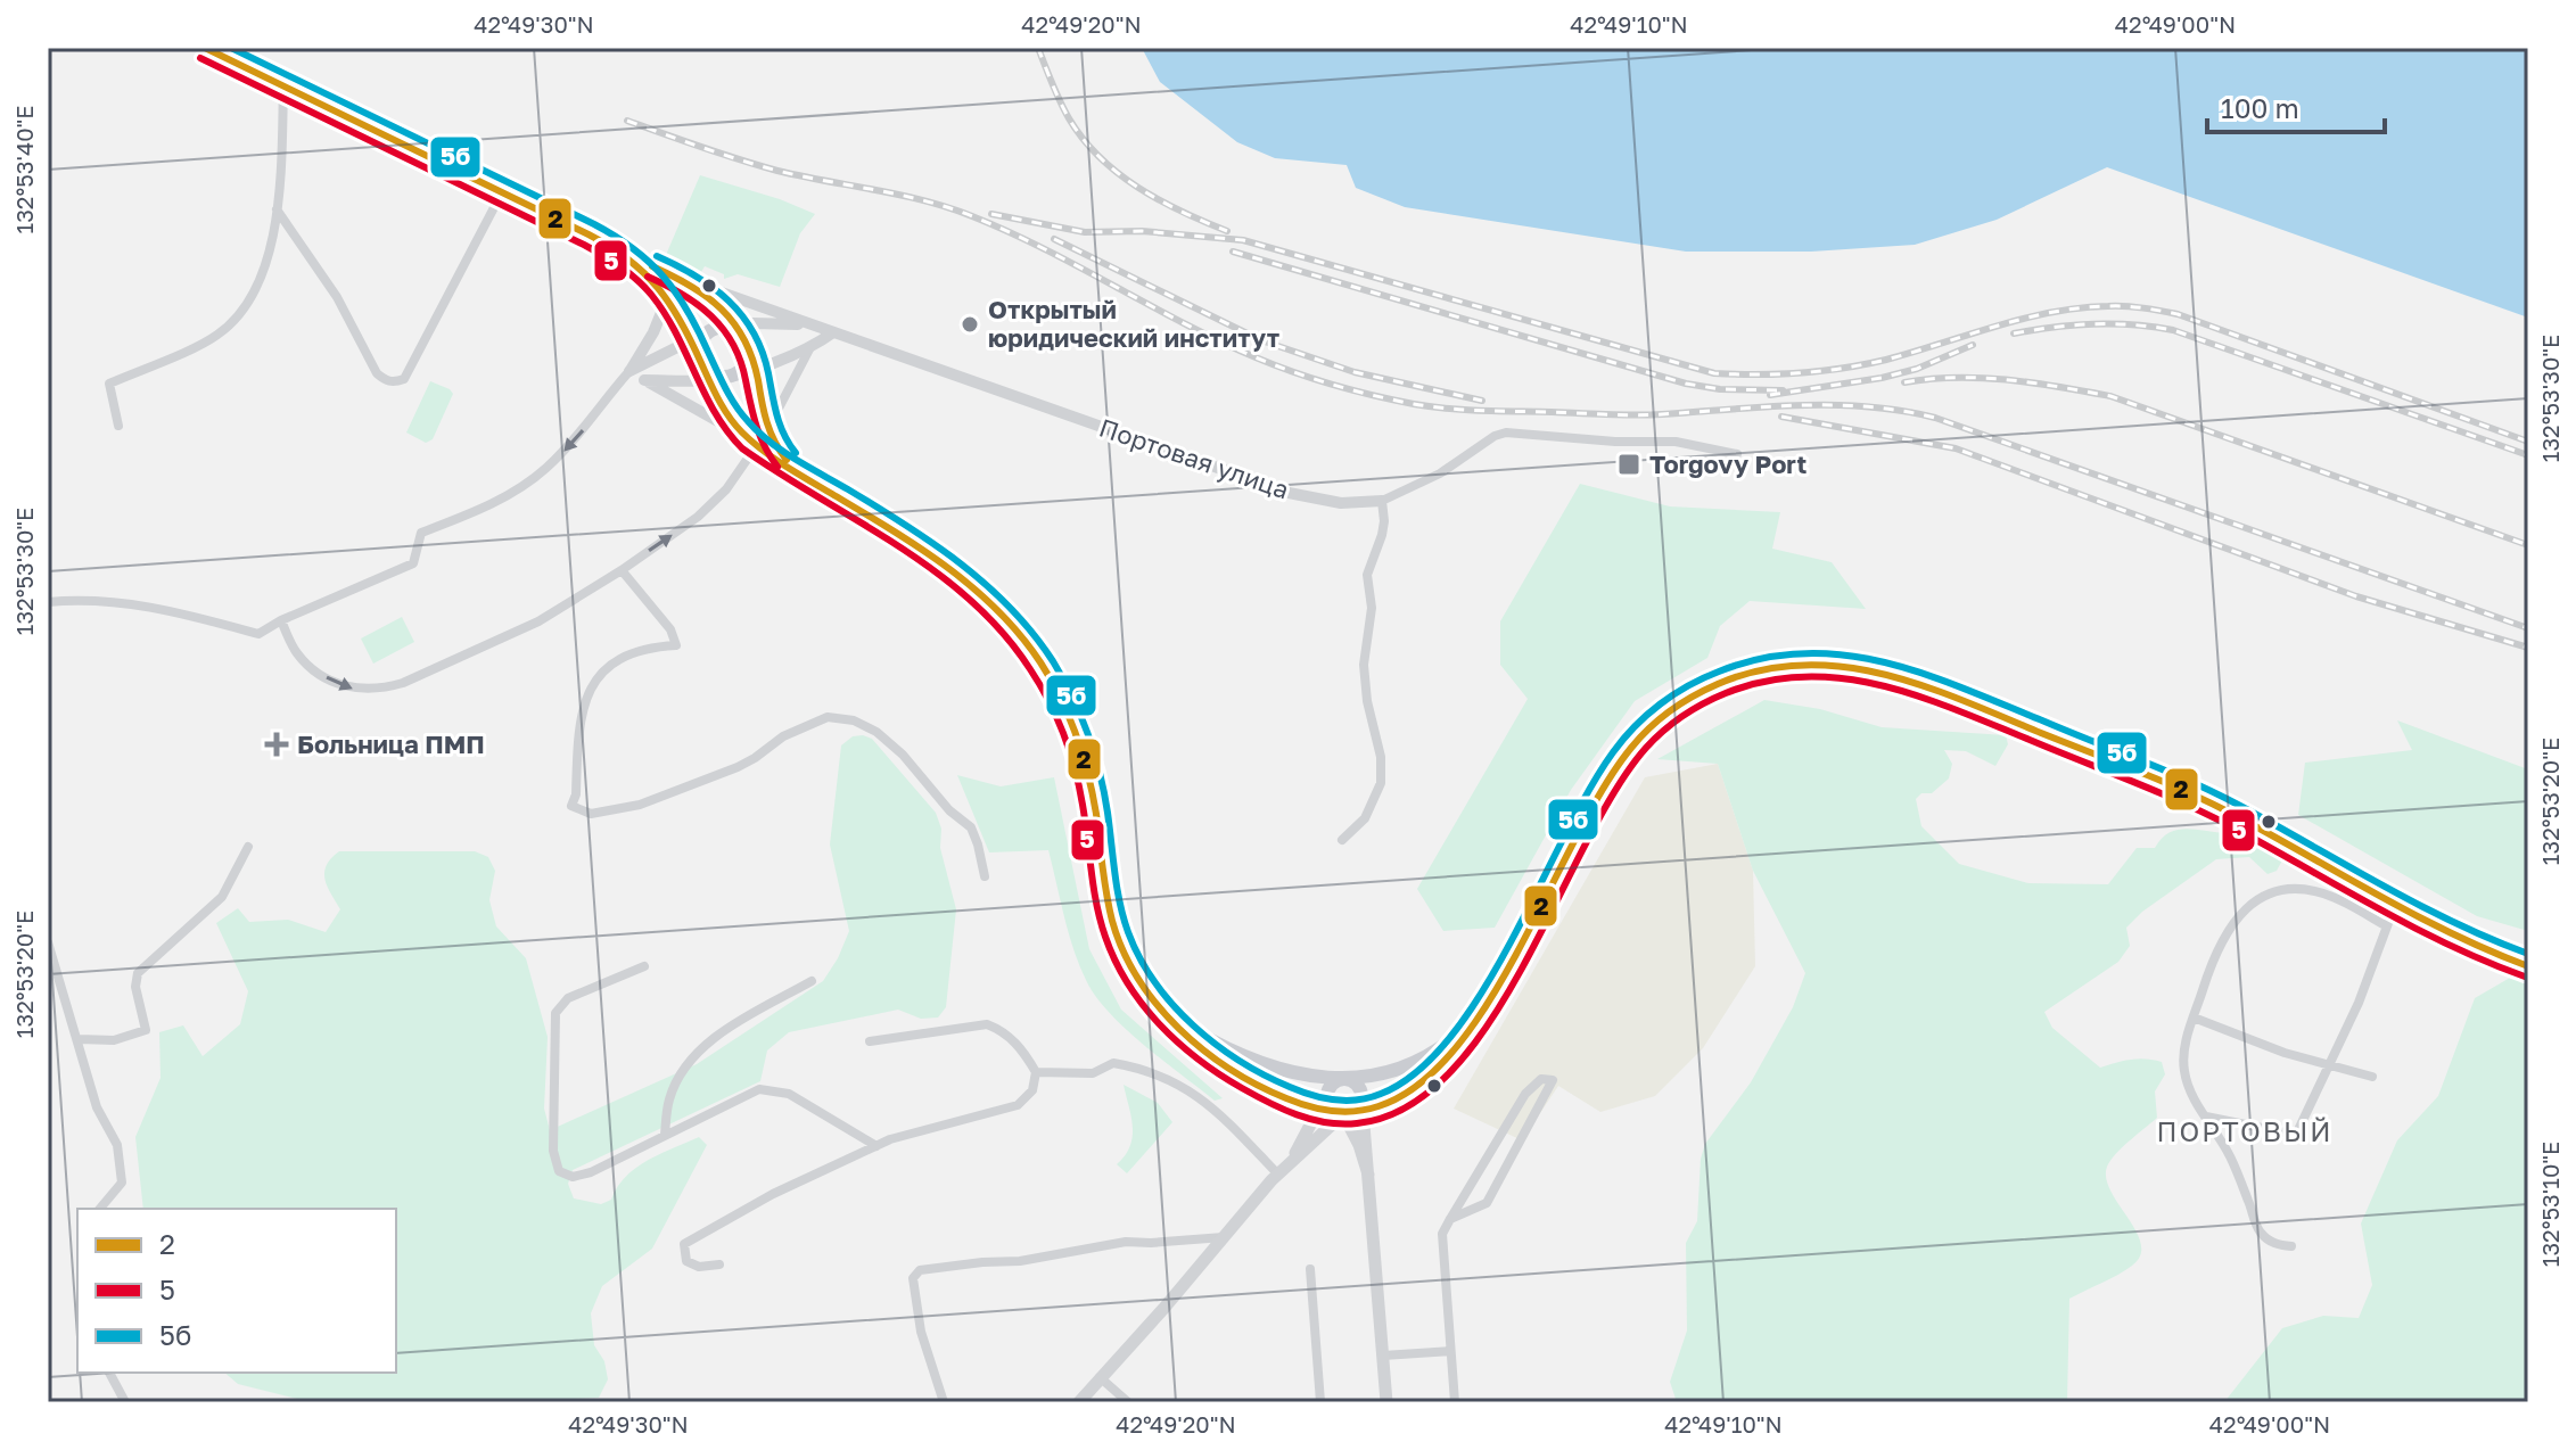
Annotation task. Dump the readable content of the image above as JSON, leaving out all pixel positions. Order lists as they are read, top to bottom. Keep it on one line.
{"streets":{"street":["Портовая улица"]},"districts":["ПОРТОВЫЙ"],"places":{"other":["Открытый юридический институт"],"transit":["Torgovy Port"],"health":["Больница ПМП"]},"lines":["transit line 2","transit line 5б","transit line 5"],"legend":["2","5","5б"],"scale_bar":"100 m","coordinates":["42°49'30\"N","42°49'20\"N","42°49'10\"N","42°49'00\"N","132°53'40\"E","132°53'30\"E","132°53'20\"E","132°53'10\"E"]}
